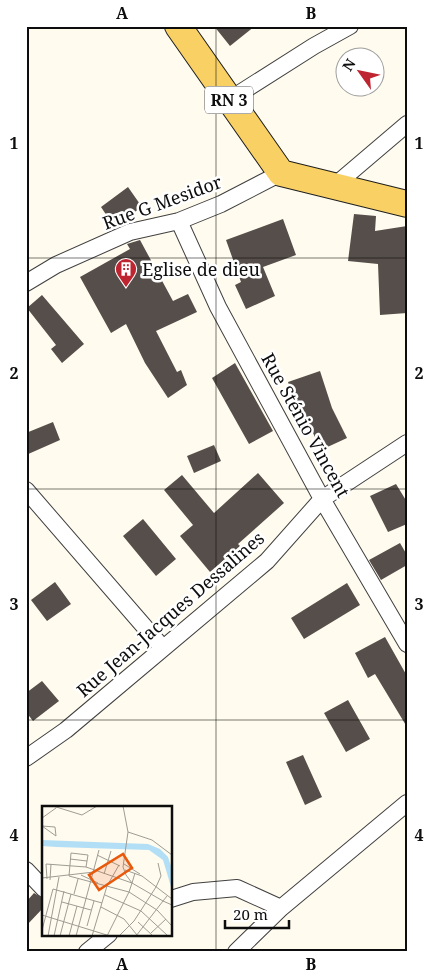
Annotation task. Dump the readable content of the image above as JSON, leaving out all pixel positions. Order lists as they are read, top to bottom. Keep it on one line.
{"streets":{"main road":["RN 3"],"street":["Rue G Mesidor","Rue Sténio Vincent","Rue Jean-Jacques Dessalines"]},"crossings":[["RN 3","Rue G Mesidor"],["Rue G Mesidor","Rue Sténio Vincent"],["Rue Sténio Vincent","Rue Jean-Jacques Dessalines"]],"places":{"building":["Eglise de dieu"]},"scale_bar":"20 m","north":"top left","grid":{"columns":["A","B"],"rows":["1","2","3","4"]}}
